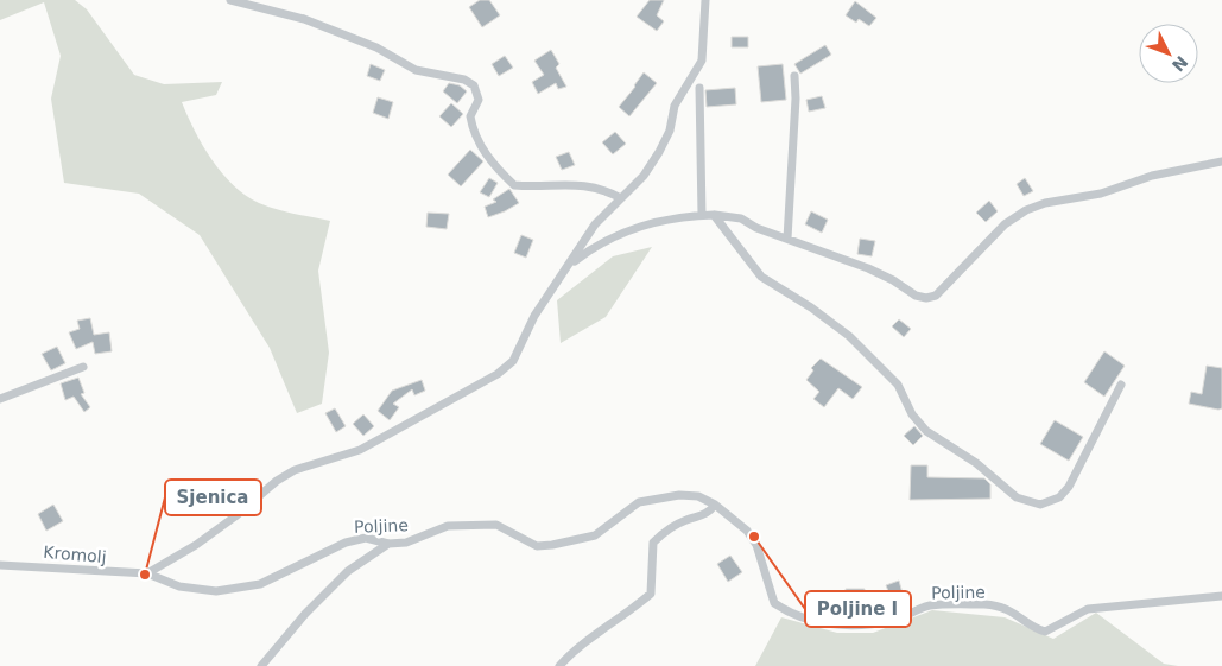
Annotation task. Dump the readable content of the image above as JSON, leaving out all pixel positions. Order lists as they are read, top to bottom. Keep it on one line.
{"streets":{"street":["Poljine","Kromolj"]},"crossings":[["Poljine","Kromolj"]],"places":["Poljine I","Sjenica"],"north":"bottom right"}
